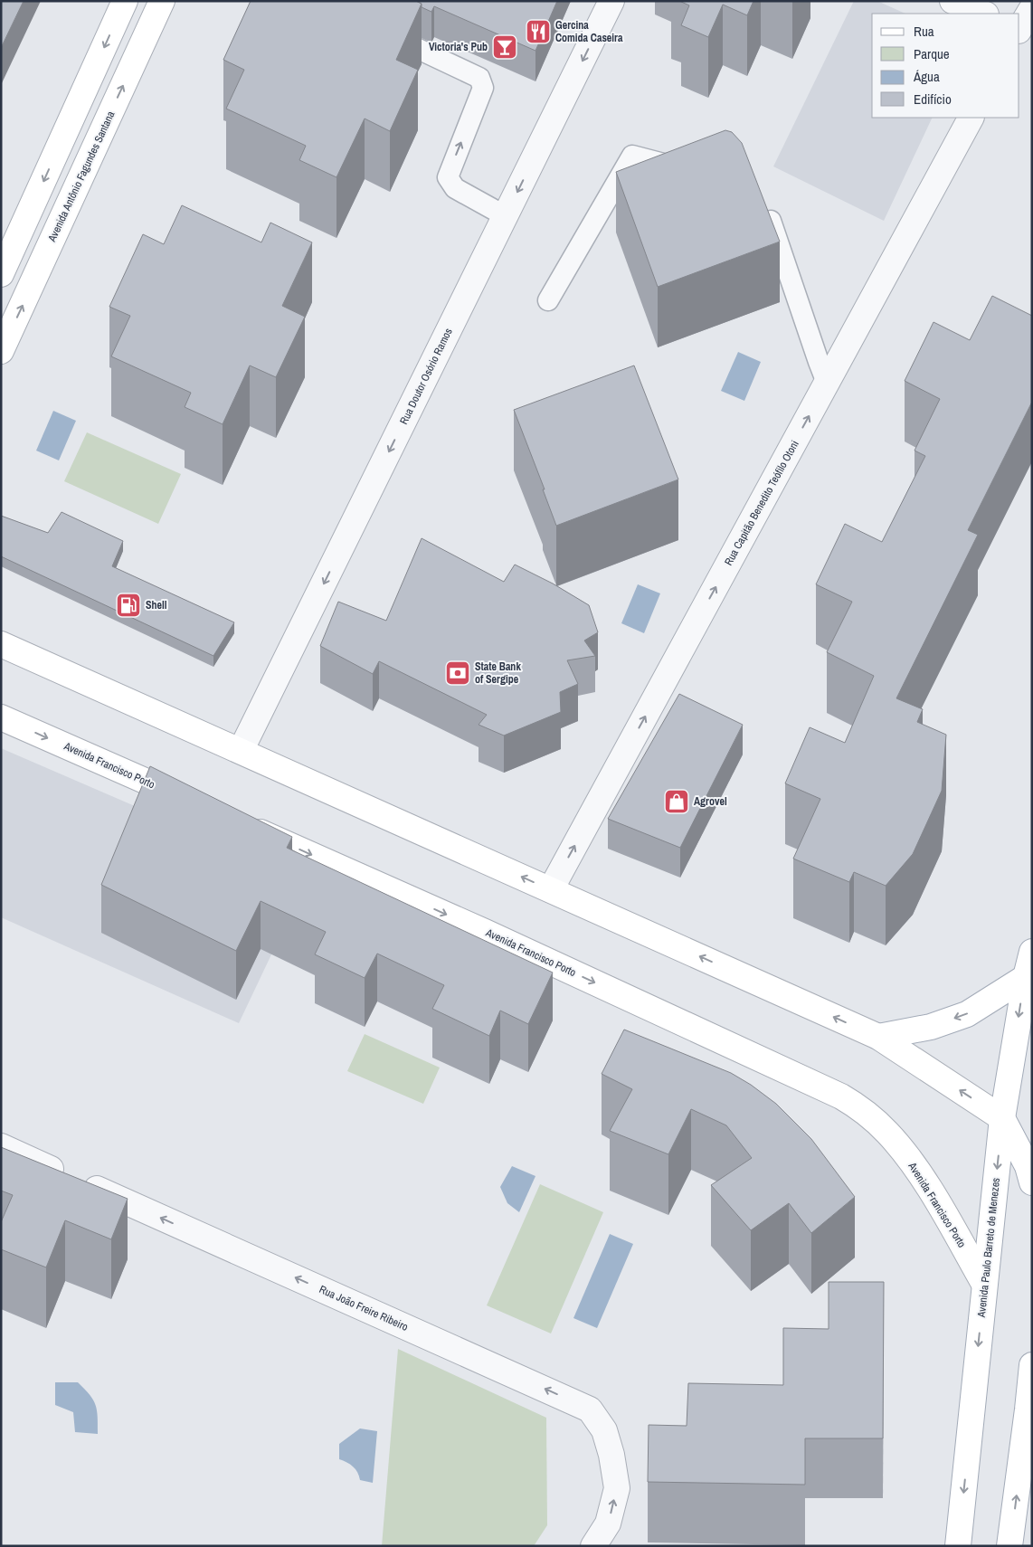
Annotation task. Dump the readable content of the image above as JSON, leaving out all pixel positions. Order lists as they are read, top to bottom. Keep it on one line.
{"streets":{"main road":["Avenida Antônio Fagundes Santana","Avenida Francisco Porto","Avenida Paulo Barreto de Menezes"],"street":["Rua Doutor Osório Ramos","Rua Capitão Benedito Teófilo Otoni","Rua João Freire Ribeiro"]},"crossings":[["Avenida Francisco Porto","Avenida Paulo Barreto de Menezes"]],"one_way":["Rua Doutor Osório Ramos","Rua Capitão Benedito Teófilo Otoni","Rua João Freire Ribeiro"],"places":{"restaurant":["Gercina Comida Caseira"],"bar":["Victoria's Pub"],"fuel station":["Shell"],"bank":["State Bank of Sergipe"],"shop":["Agrovel"]},"legend":["Rua","Parque","Água","Edifício"]}
